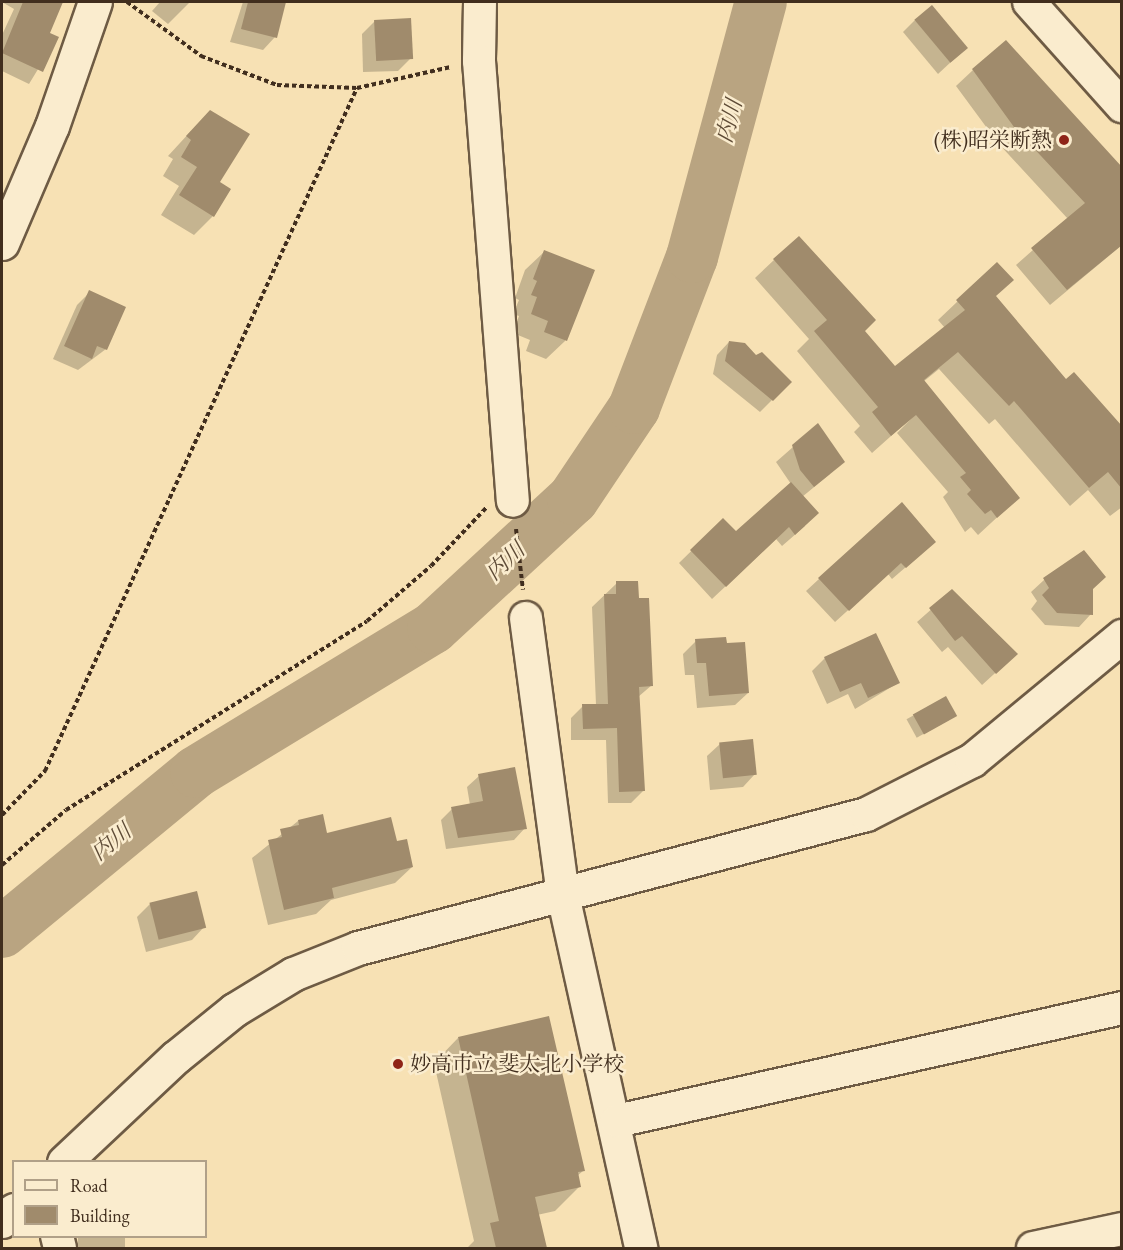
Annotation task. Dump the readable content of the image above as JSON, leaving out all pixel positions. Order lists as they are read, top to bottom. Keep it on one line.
{"water":["内川"],"places":["(株)昭栄断熱","妙高市立 斐太北小学校"],"legend":["Road","Building"]}
